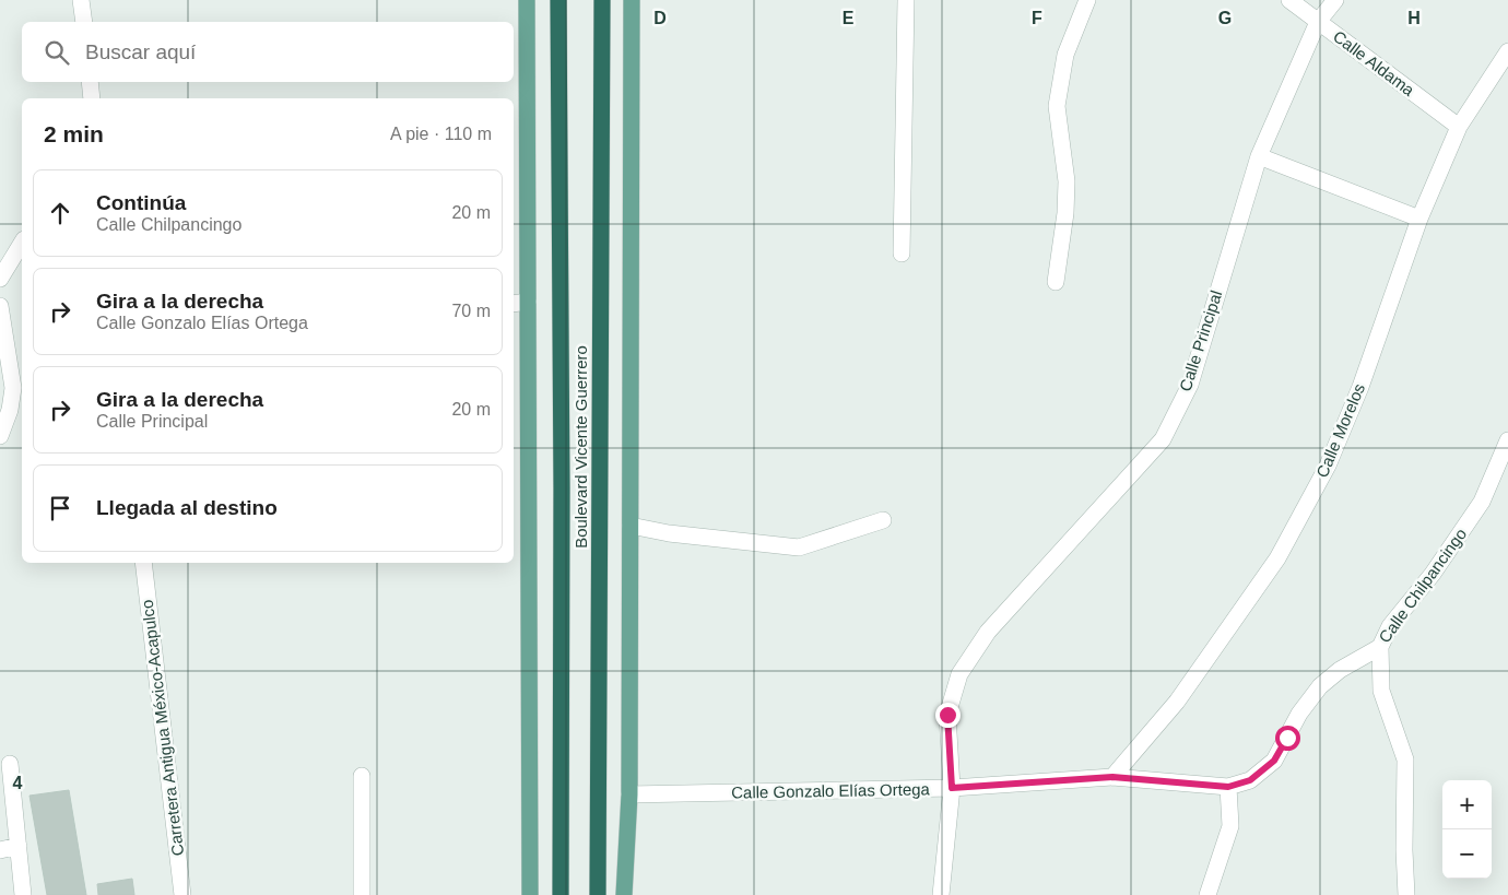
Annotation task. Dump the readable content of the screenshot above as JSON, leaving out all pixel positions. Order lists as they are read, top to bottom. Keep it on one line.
{"streets":{"highway":["Boulevard Vicente Guerrero"],"street":["Calle Aldama","Calle Principal","Calle Morelos","Calle Chilpancingo","Carretera Antigua México-Acapulco","Calle Gonzalo Elías Ortega"]},"crossings":[["Calle Aldama","Calle Principal"],["Calle Aldama","Calle Morelos"],["Calle Principal","Calle Gonzalo Elías Ortega"],["Calle Morelos","Calle Gonzalo Elías Ortega"],["Calle Chilpancingo","Calle Gonzalo Elías Ortega"]],"page":{"search":"Buscar aquí","heading":["2 min","A pie · 110 m"],"list":[["Continúa","Calle Chilpancingo","20 m"],["Gira a la derecha","Calle Gonzalo Elías Ortega","70 m"],["Gira a la derecha","Calle Principal","20 m"],"Llegada al destino"],"map_buttons":["+","−"]},"grid":{"columns":["D","E","F","G","H"],"rows":["4"]}}
